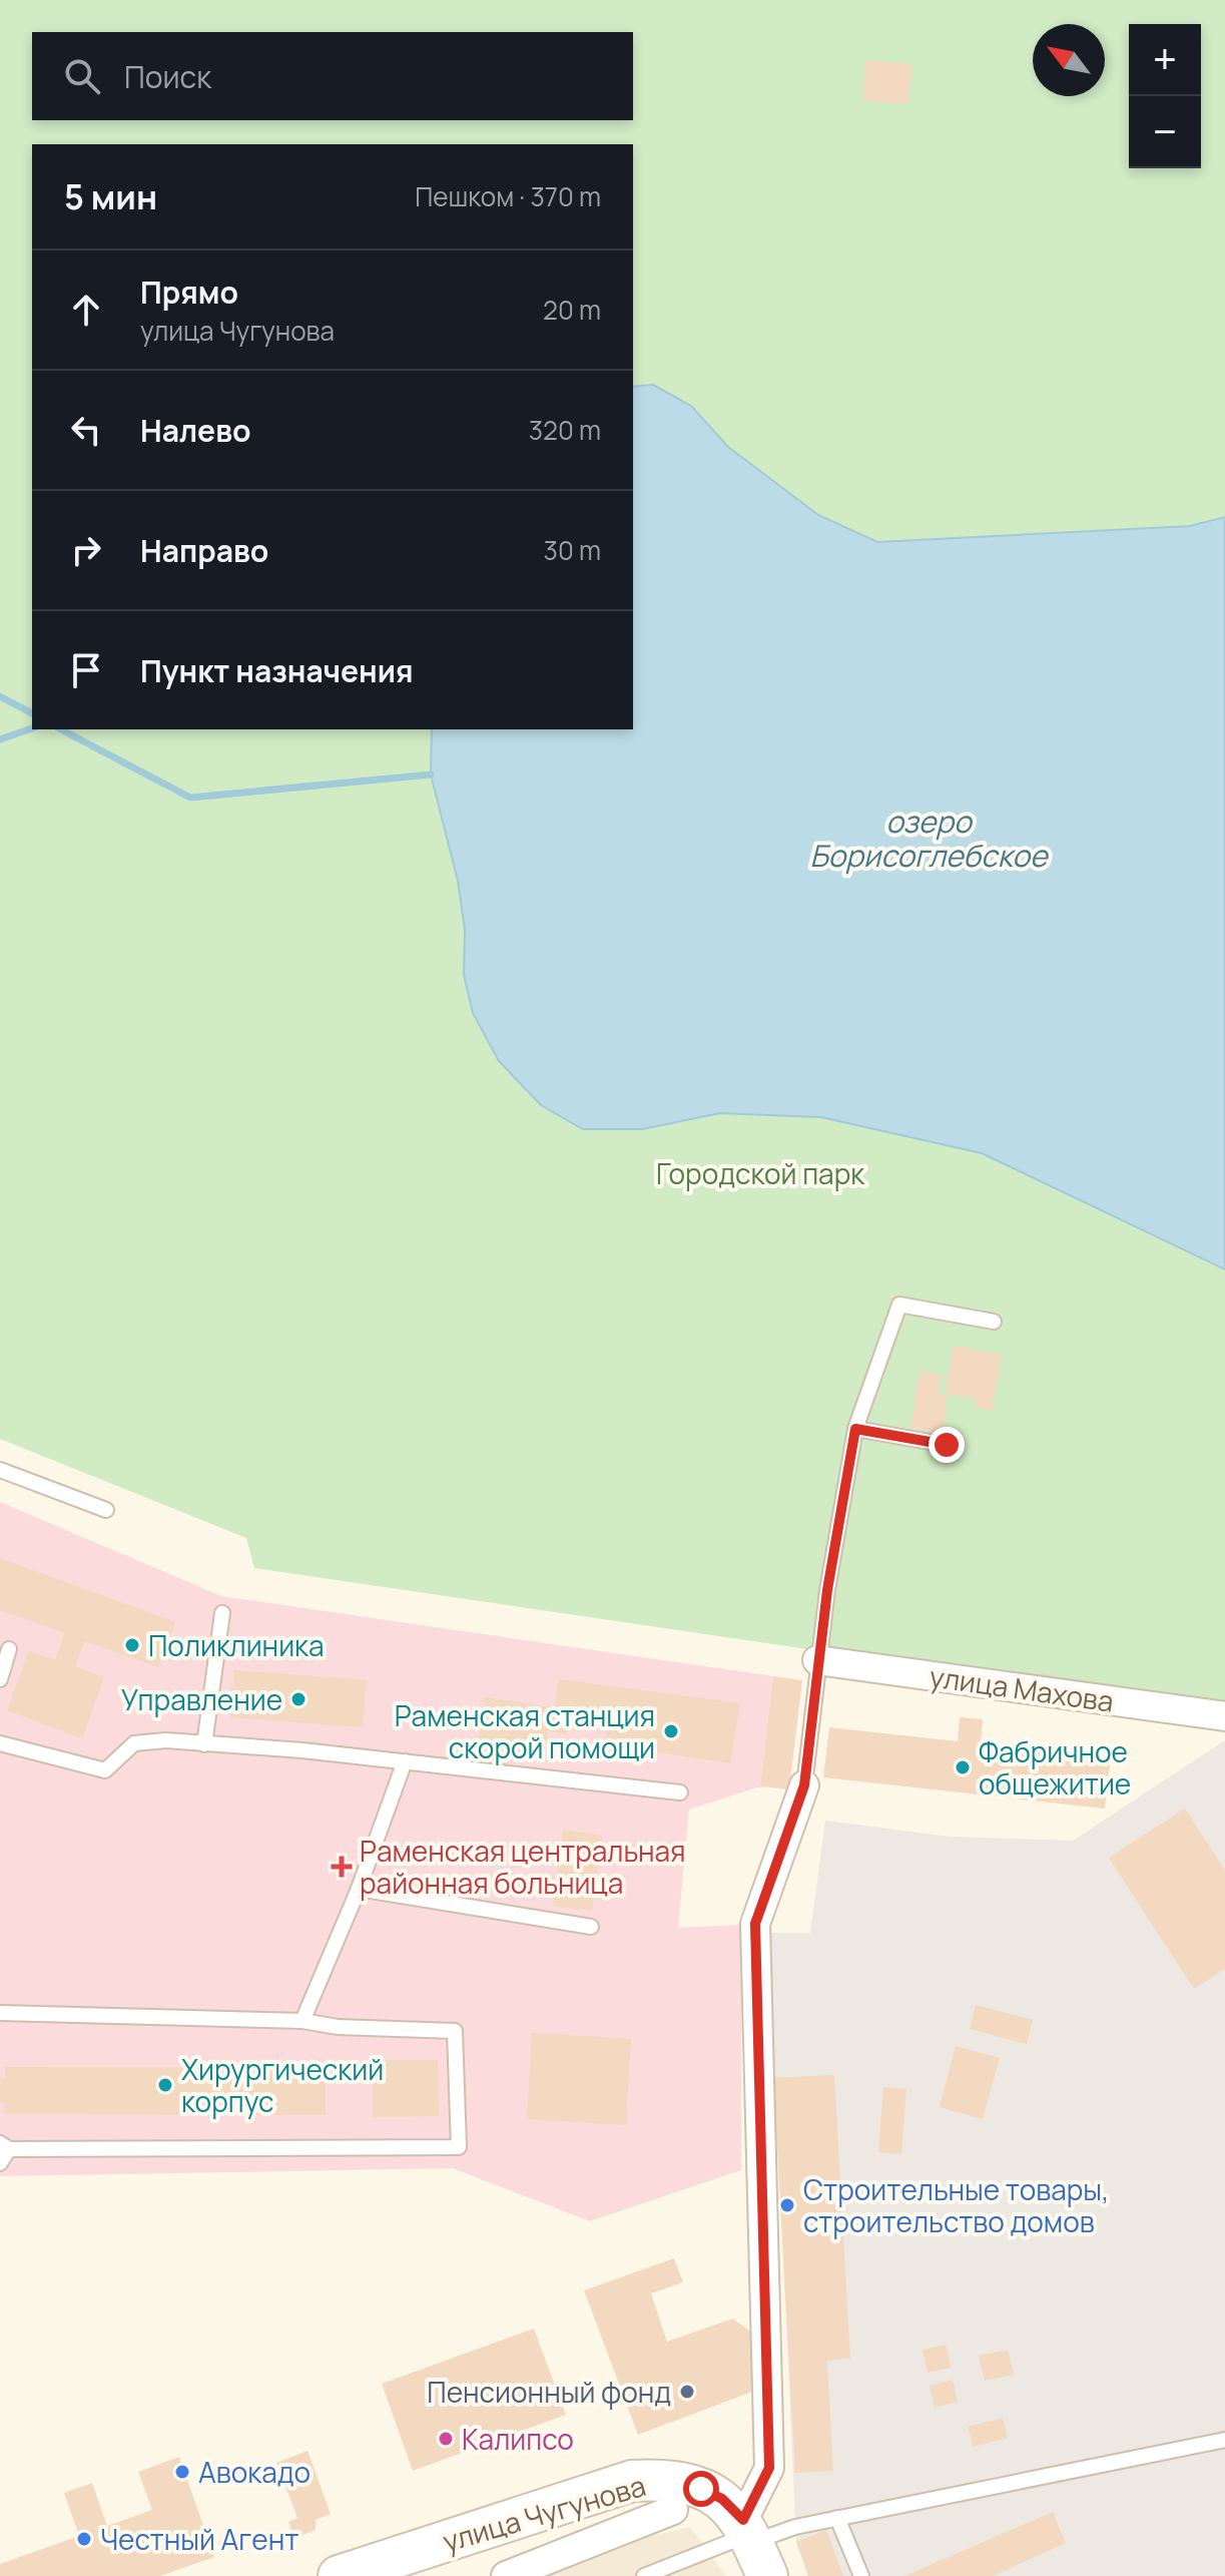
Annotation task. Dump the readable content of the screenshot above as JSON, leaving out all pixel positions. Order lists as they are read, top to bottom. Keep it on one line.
{"streets":{"main road":["улица Чугунова"],"street":["улица Махова"]},"water":["озеро Борисоглебское"],"parks":["Городской парк"],"places":{"other":["Поликлиника","Управление","Раменская станция скорой помощи","Фабричное общежитие","Хирургический корпус","Строительные товары, строительство домов","Пенсионный фонд","Калипсо","Авокадо","Честный Агент"],"health":["Раменская центральная районная больница"]},"north":"top left","page":{"map_buttons":["+","−"],"search":"Поиск","heading":["5 мин","Пешком · 370 m"],"list":[["Прямо","улица Чугунова","20 m"],["Налево","320 m"],["Направо","30 m"],"Пункт назначения"]}}
